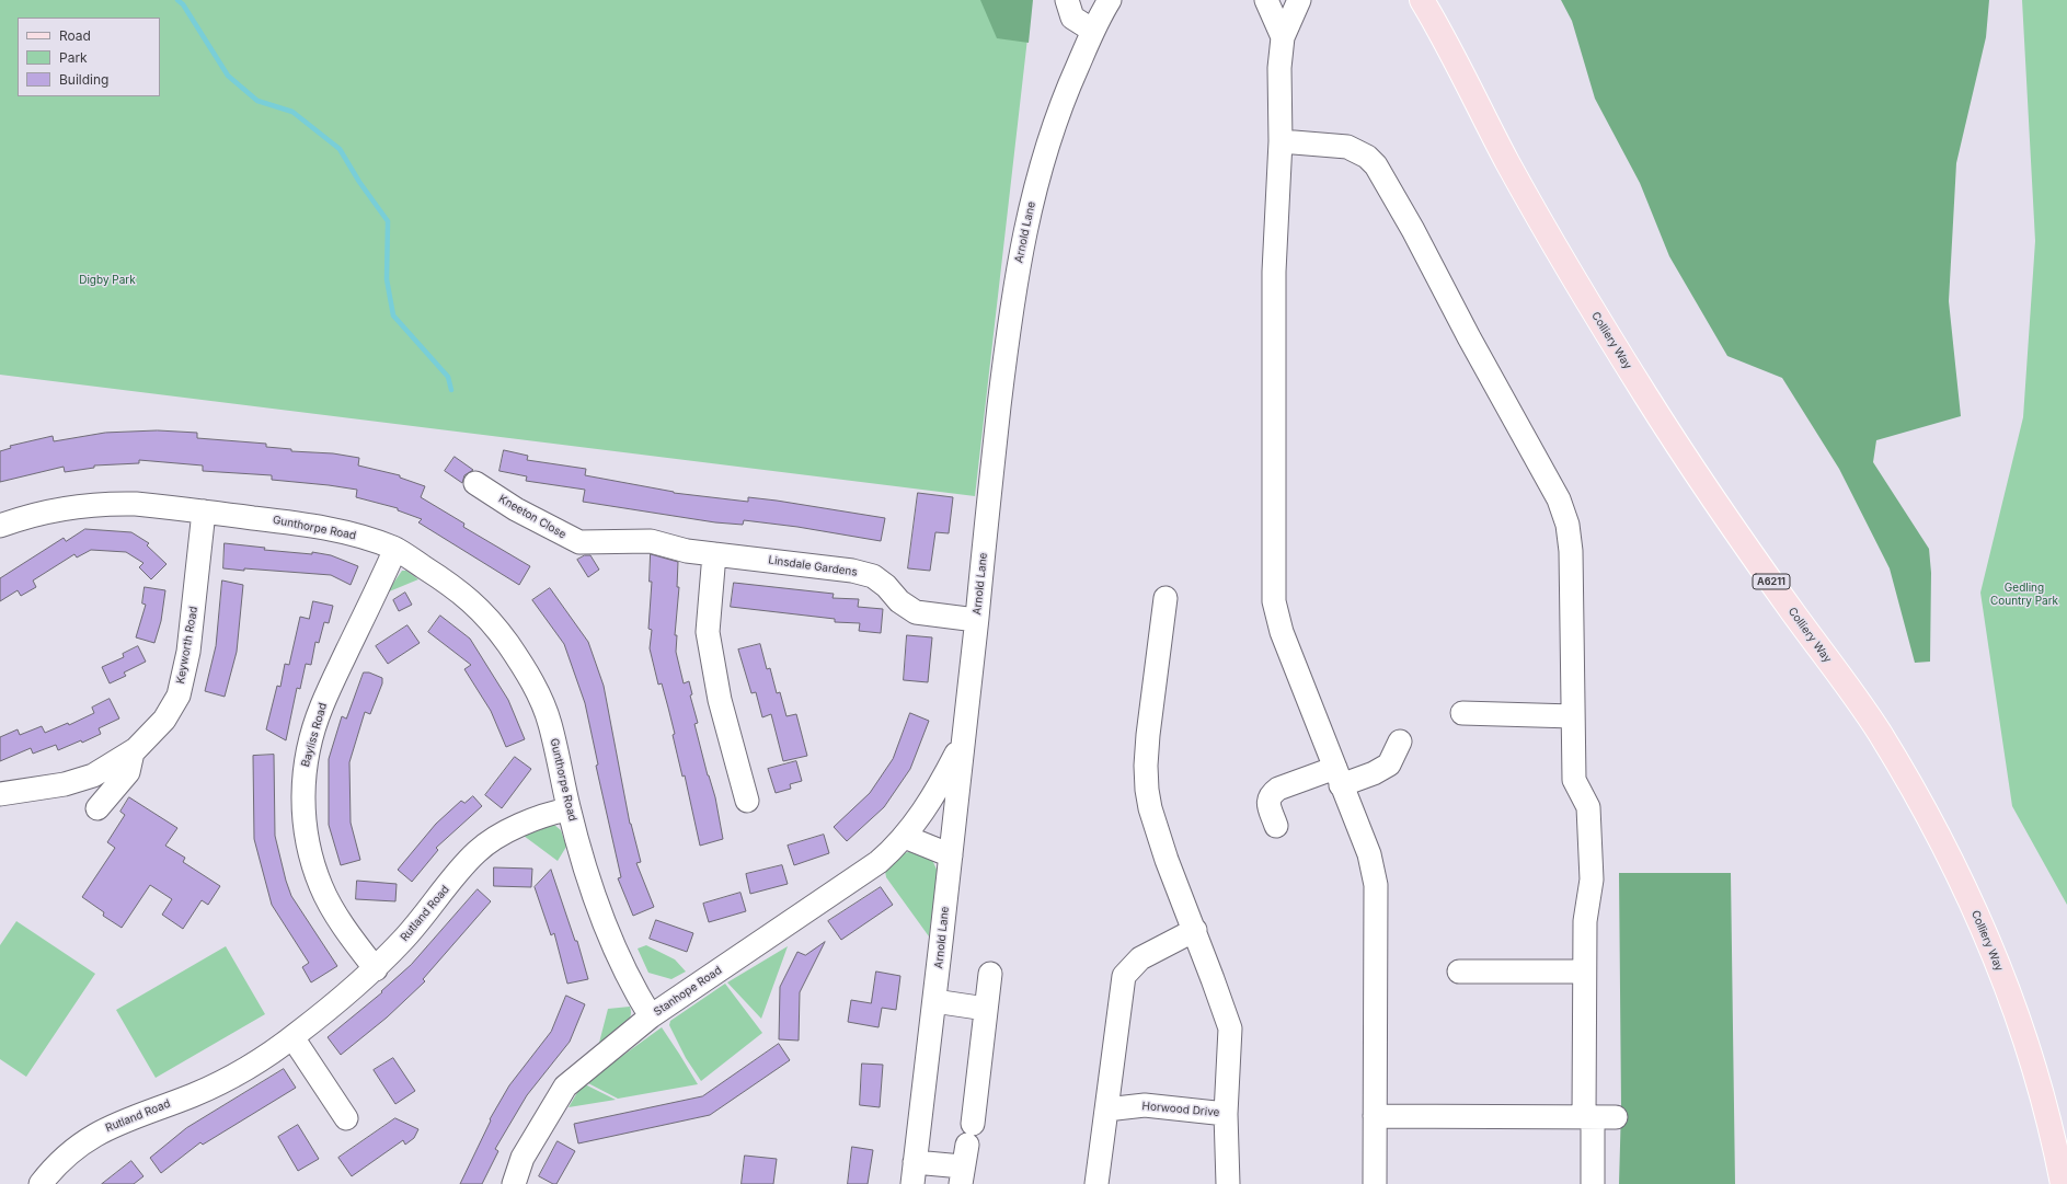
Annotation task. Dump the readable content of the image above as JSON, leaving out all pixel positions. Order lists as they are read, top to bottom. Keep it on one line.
{"streets":{"main road":["Colliery Way","A6211"],"street":["Arnold Lane","Kneeton Close","Gunthorpe Road","Linsdale Gardens","Keyworth Road","Bayliss Road","Rutland Road","Stanhope Road","Horwood Drive"]},"crossings":[["Arnold Lane","Linsdale Gardens"],["Arnold Lane","Stanhope Road"],["Kneeton Close","Linsdale Gardens"],["Gunthorpe Road","Keyworth Road"],["Gunthorpe Road","Bayliss Road"],["Gunthorpe Road","Rutland Road"],["Gunthorpe Road","Stanhope Road"],["Bayliss Road","Rutland Road"]],"parks":["Digby Park","Gedling Country Park"],"legend":["Road","Park","Building"]}
